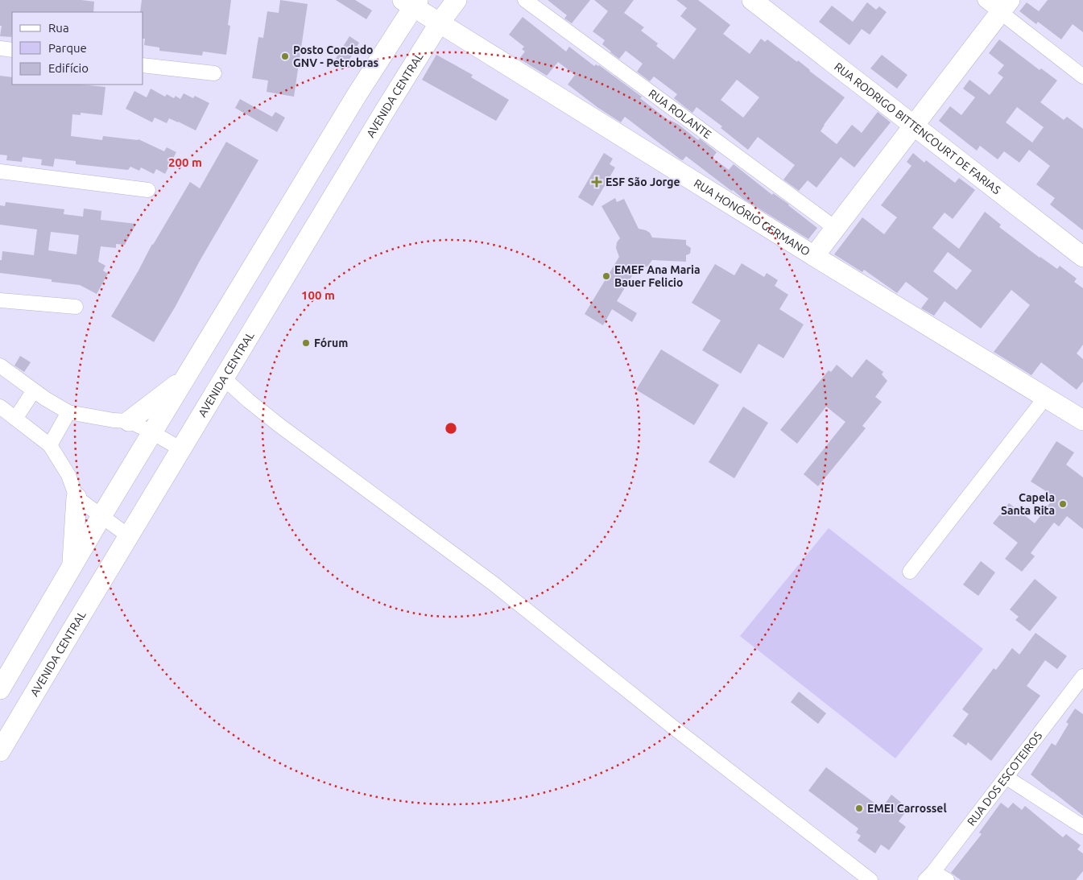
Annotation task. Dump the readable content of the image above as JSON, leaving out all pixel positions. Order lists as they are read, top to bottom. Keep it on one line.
{"streets":{"main road":["AVENIDA CENTRAL","RUA RODRIGO BITTENCOURT DE FARIAS","RUA HONÓRIO GERMANO"],"street":["RUA ROLANTE","RUA DOS ESCOTEIROS"]},"crossings":[["AVENIDA CENTRAL","RUA HONÓRIO GERMANO"]],"places":{"other":["Posto Condado GNV - Petrobras","EMEF Ana Maria Bauer Felicio","Fórum","Capela Santa Rita","EMEI Carrossel"],"health":["ESF São Jorge"]},"legend":["Rua","Parque","Edifício"],"rings":["200 m","100 m"]}
